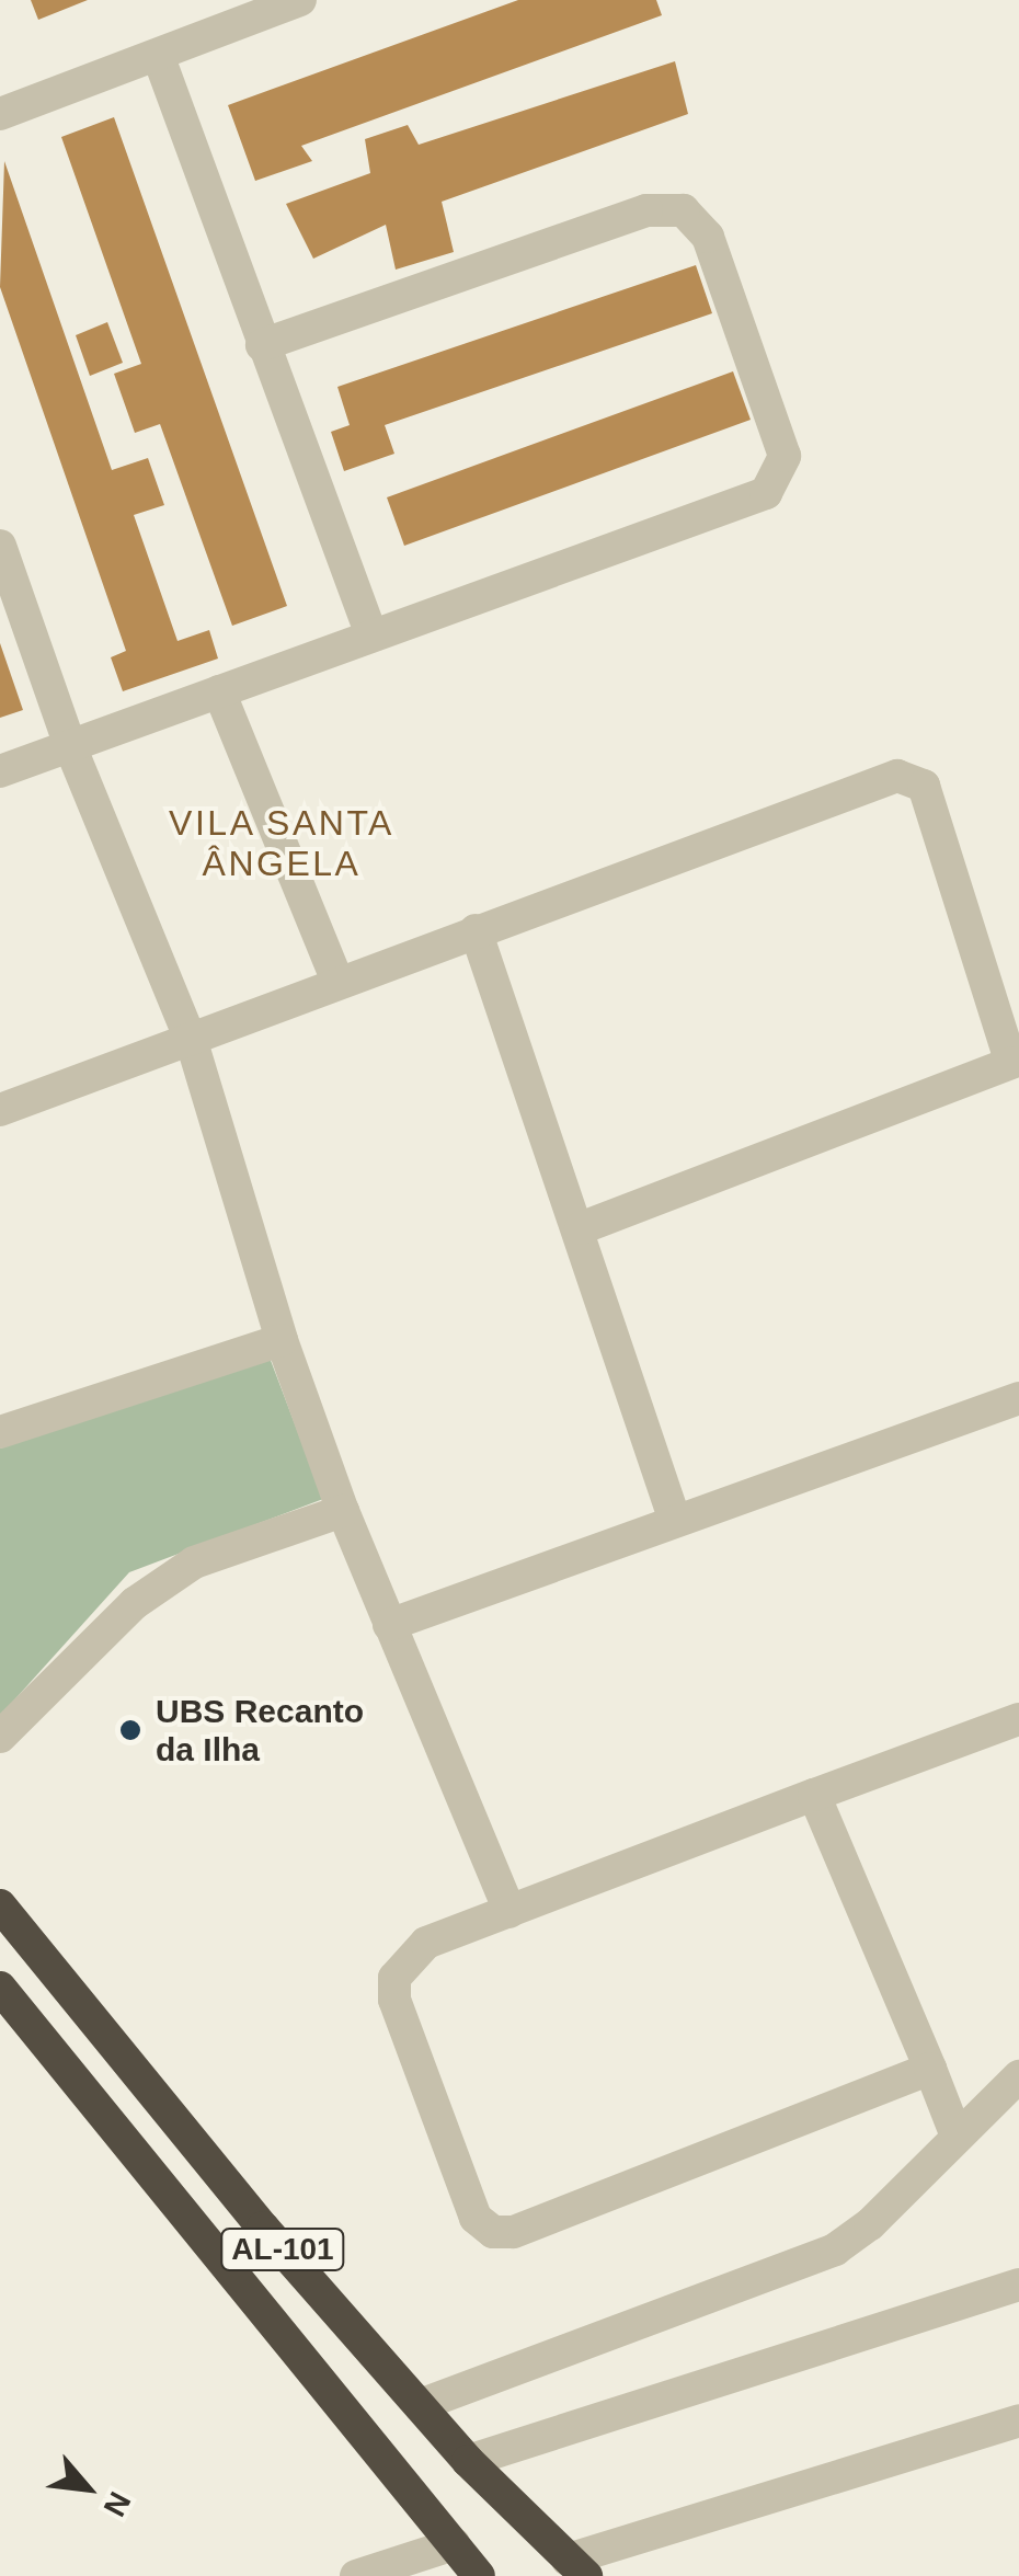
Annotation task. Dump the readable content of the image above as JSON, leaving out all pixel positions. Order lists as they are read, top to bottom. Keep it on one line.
{"streets":{"highway":["AL-101"]},"districts":["VILA SANTA ÂNGELA"],"places":["UBS Recanto da Ilha"],"north":"bottom right"}
